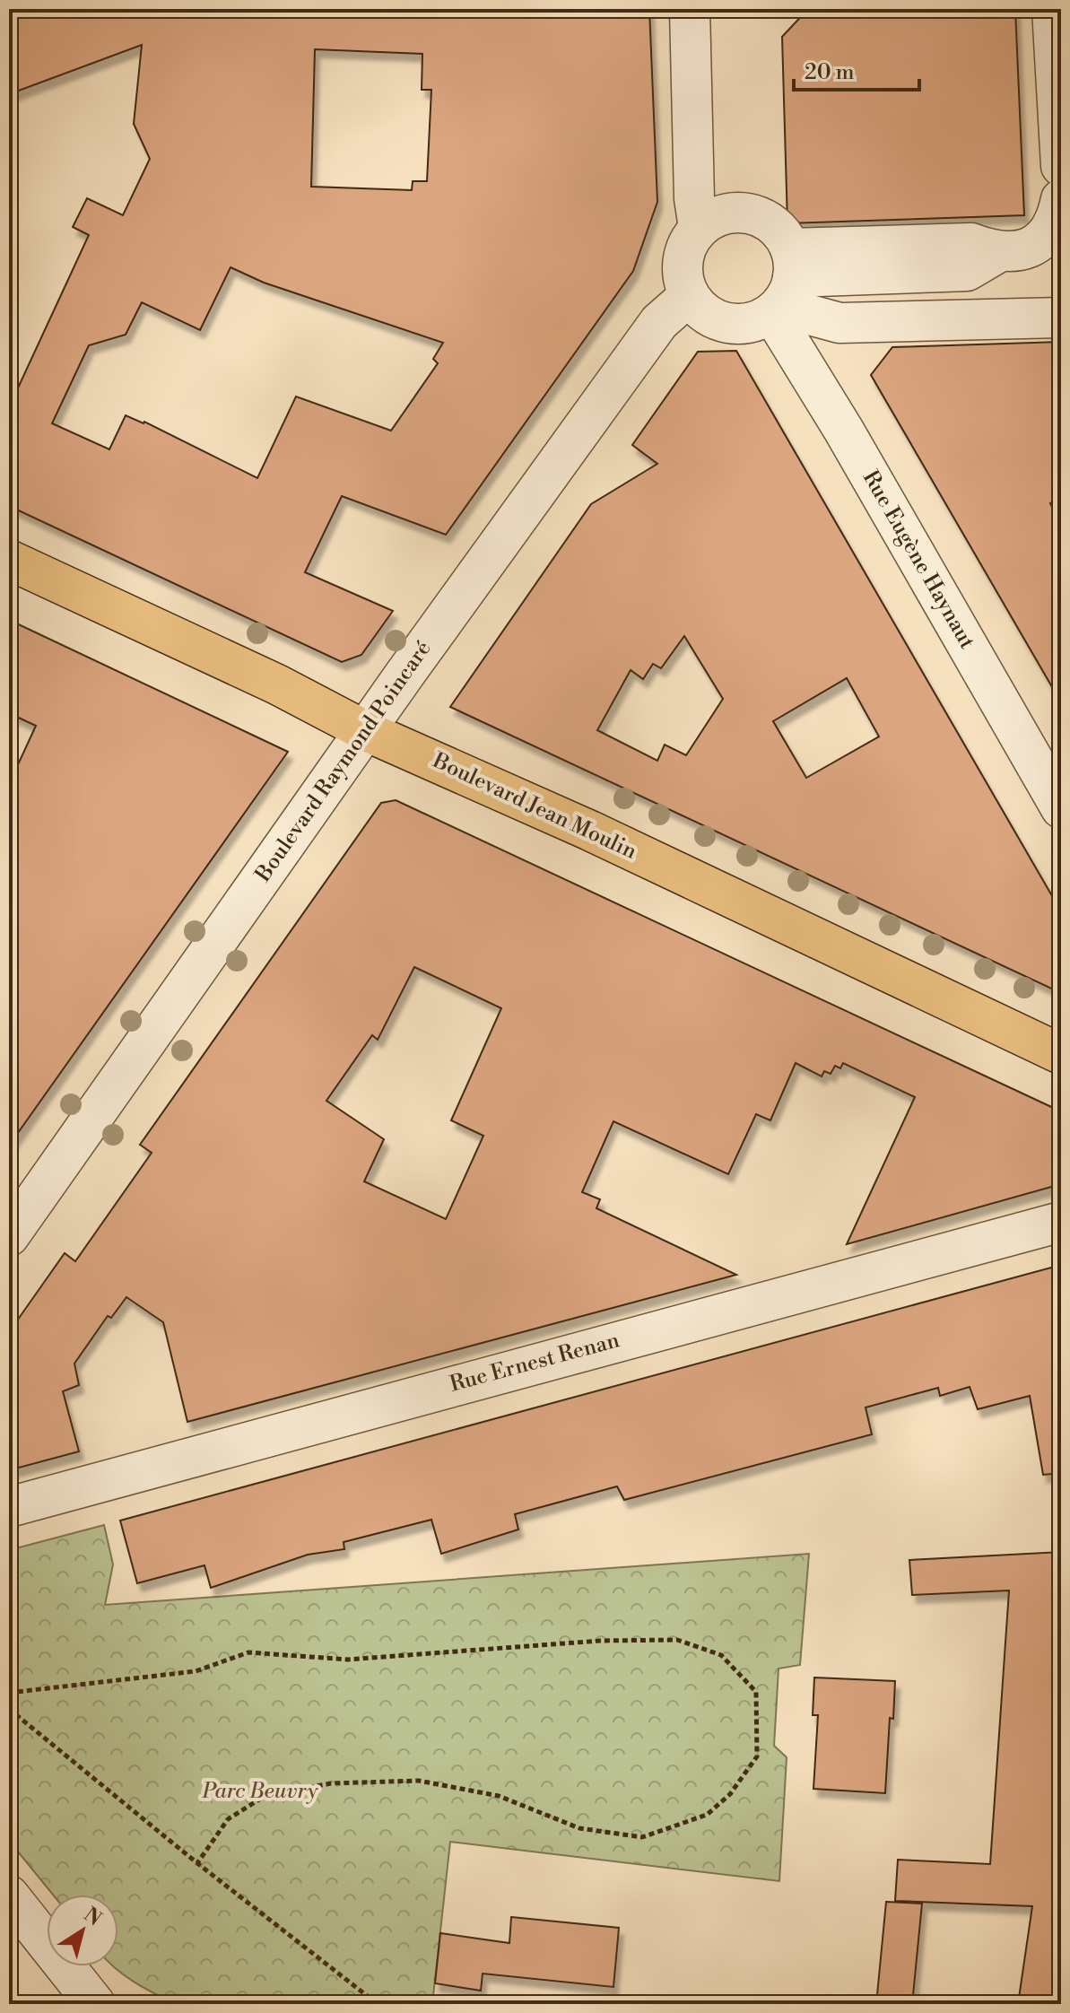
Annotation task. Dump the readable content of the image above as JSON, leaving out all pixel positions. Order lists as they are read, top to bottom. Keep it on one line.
{"streets":{"main road":["Boulevard Jean Moulin"],"street":["Rue Eugène Haynaut","Boulevard Raymond Poincaré","Rue Ernest Renan"]},"crossings":[["Rue Eugène Haynaut","Boulevard Raymond Poincaré"],["Boulevard Raymond Poincaré","Boulevard Jean Moulin"]],"parks":["Parc Beuvry"],"scale_bar":"20 m","north":"top right"}
